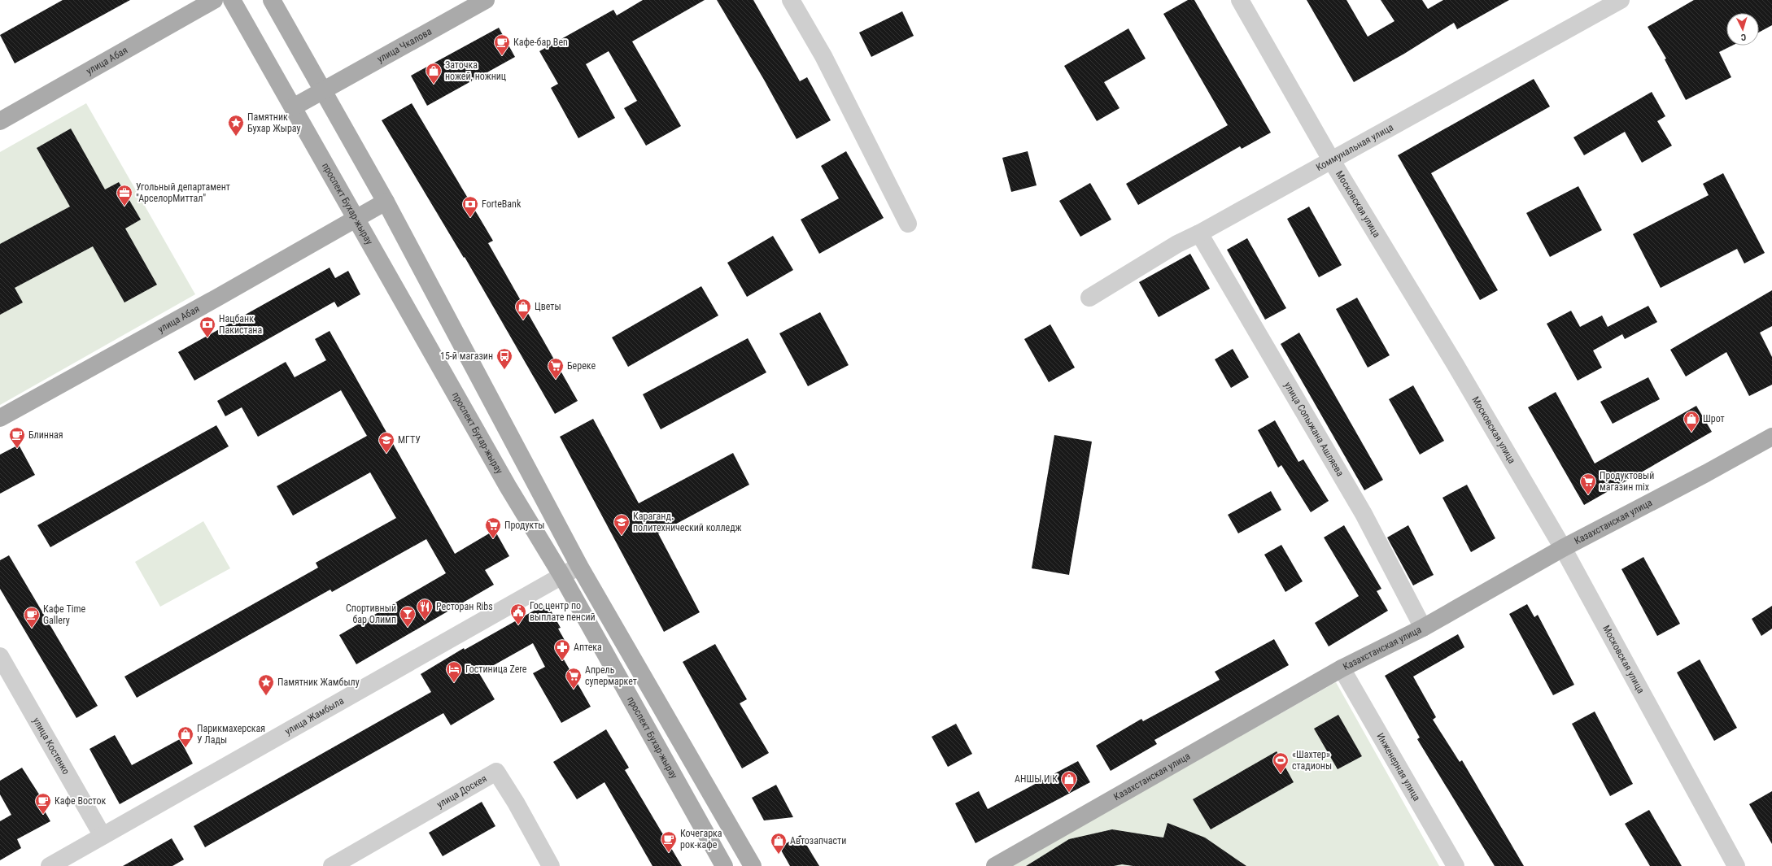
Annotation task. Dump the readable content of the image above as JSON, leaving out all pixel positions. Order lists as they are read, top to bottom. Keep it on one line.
{"streets":{"main road":["улица Чкалова","улица Абая","проспект Бухар-жырау","Казахстанская улица"],"street":["Коммунальная улица","Московская улица","улица Сопыжана Ашляева","улица Жамбыла","улица Костенко","Инженерная улица","улица Доскея"]},"crossings":[["улица Чкалова","проспект Бухар-жырау"],["улица Абая","проспект Бухар-жырау"],["Коммунальная улица","Московская улица"],["Коммунальная улица","улица Сопыжана Ашляева"],["проспект Бухар-жырау","улица Жамбыла"],["Московская улица","Казахстанская улица"],["улица Сопыжана Ашляева","Казахстанская улица"],["Казахстанская улица","Инженерная улица"],["улица Жамбыла","улица Костенко"]],"places":{"cafe":["Кафе-бар Ben","Блинная","Кафе Time Gallery","Кафе Восток","Кочегарка рок-кафе"],"shop":["Заточка ножей, ножниц","Цветы","Шрот","Парикмахерская У Лады","АНШЫ И К","Автозапчасти"],"place":["Памятник Бухар Жырау","Памятник Жамбылу"],"office":["Угольный департамент \"АрселорМиттал\""],"bank":["ForteBank","Нацбанк Пакистана"],"bus stop":["15-й магазин"],"supermarket":["Береке","Продуктовый магазин mix","Продукты","Апрель супермаркет"],"school or university":["МГТУ","Караганд. политехнический колледж"],"restaurant":["Ресторан Ribs"],"public building":["Гос центр по выплате пенсий"],"bar":["Спортивный бар Олимп"],"pharmacy":["Аптека"],"hotel":["Гостиница Zere"],"sports":["«Шахтер» стадионы"]},"north":"bottom"}
